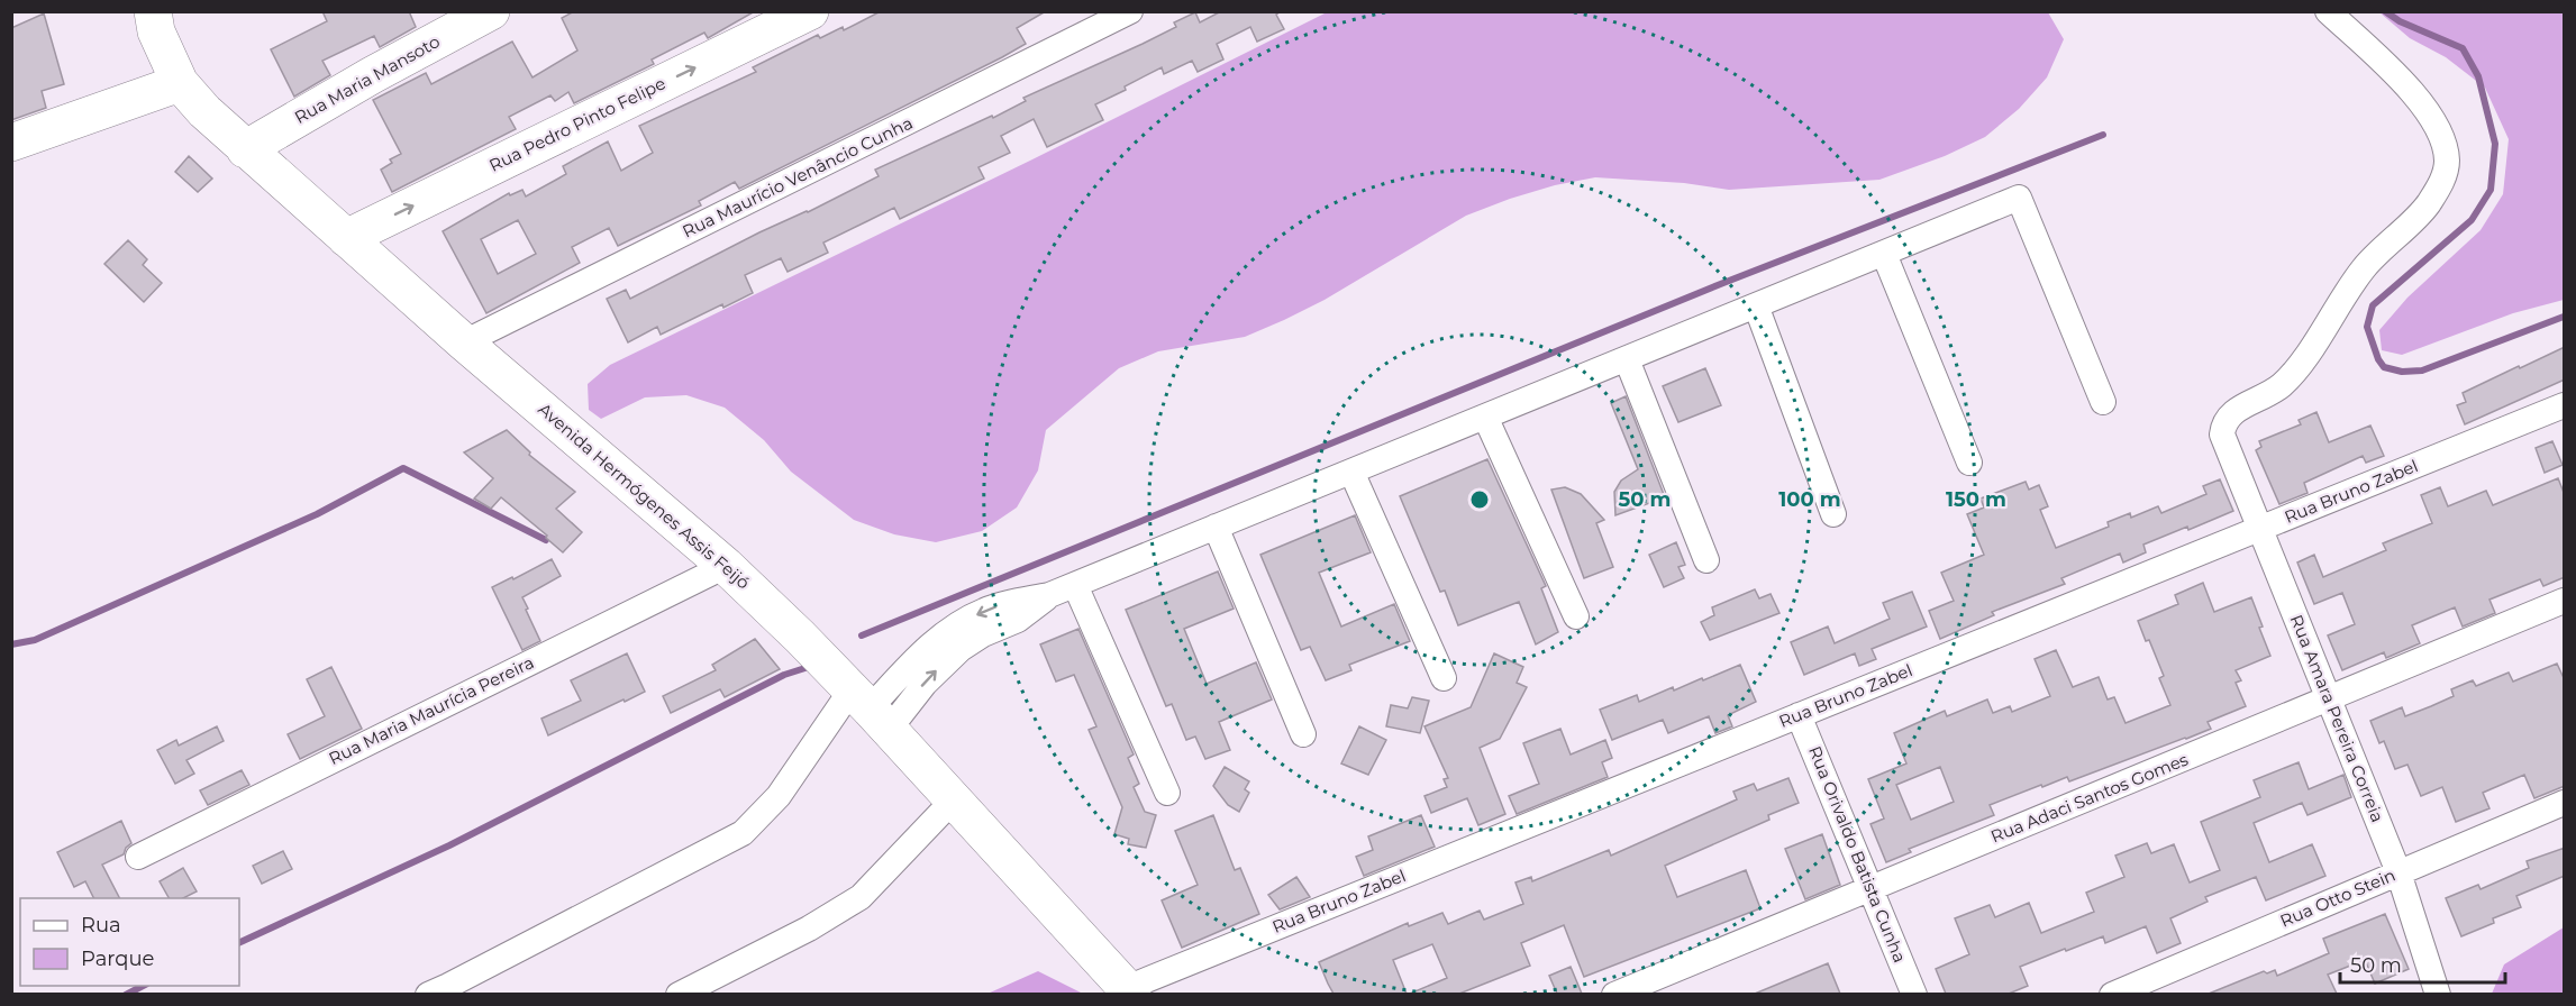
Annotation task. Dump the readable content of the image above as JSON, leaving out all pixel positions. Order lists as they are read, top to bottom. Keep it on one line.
{"streets":{"main road":["Rua Maria Mansoto","Rua Pedro Pinto Felipe","Avenida Hermógenes Assis Feijó"],"street":["Rua Maurício Venâncio Cunha","Rua Bruno Zabel","Rua Maria Maurícia Pereira","Rua Amara Pereira Correia","Rua Adaci Santos Gomes","Rua Orivaldo Batista Cunha","Rua Otto Stein"]},"crossings":[["Rua Maria Mansoto","Avenida Hermógenes Assis Feijó"],["Rua Pedro Pinto Felipe","Avenida Hermógenes Assis Feijó"],["Rua Maurício Venâncio Cunha","Avenida Hermógenes Assis Feijó"],["Rua Bruno Zabel","Avenida Hermógenes Assis Feijó"],["Rua Bruno Zabel","Rua Amara Pereira Correia"],["Rua Bruno Zabel","Rua Orivaldo Batista Cunha"],["Avenida Hermógenes Assis Feijó","Rua Maria Maurícia Pereira"],["Rua Amara Pereira Correia","Rua Adaci Santos Gomes"],["Rua Amara Pereira Correia","Rua Otto Stein"],["Rua Adaci Santos Gomes","Rua Orivaldo Batista Cunha"]],"one_way":["Rua Pedro Pinto Felipe"],"legend":["Rua","Parque"],"scale_bar":"50 m","rings":["50 m","100 m","150 m"]}
